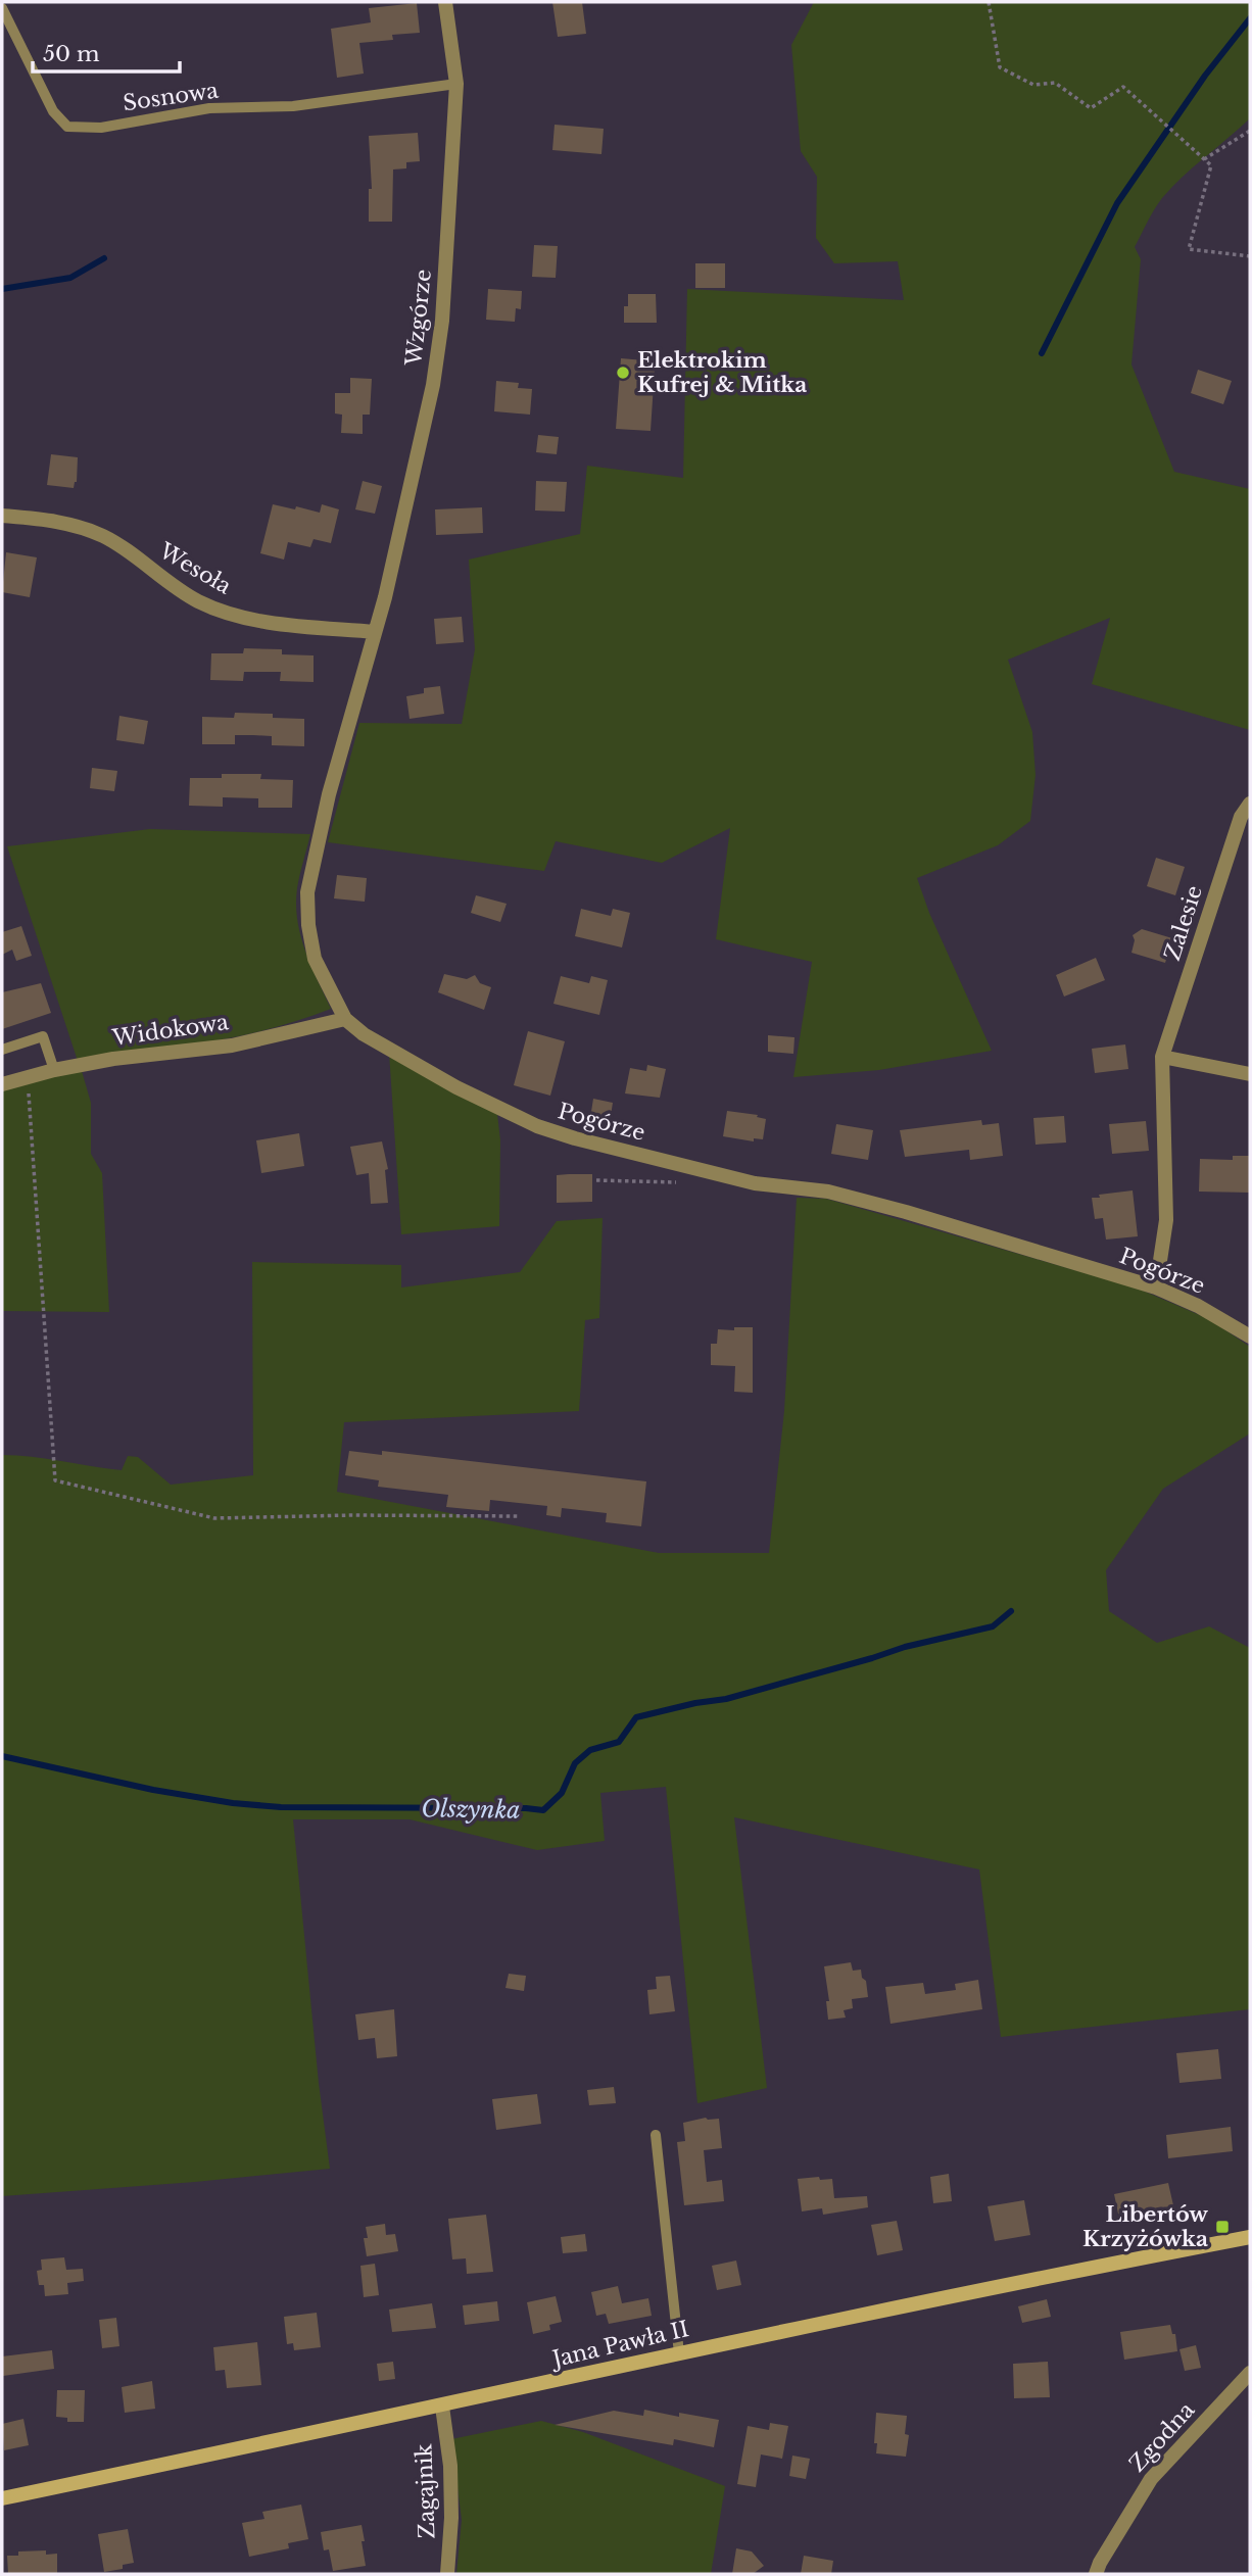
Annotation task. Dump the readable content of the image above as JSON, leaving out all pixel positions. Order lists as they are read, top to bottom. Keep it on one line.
{"streets":{"street":["Wzgórze","Wesoła","Zalesie","Widokowa","Pogórze","Jana Pawła II","Zgodna","Zagajnik"],"lane":["Sosnowa"]},"crossings":[["Sosnowa","Wzgórze"],["Wzgórze","Wesoła"],["Wzgórze","Pogórze"],["Wesoła","Pogórze"],["Zalesie","Pogórze"],["Widokowa","Pogórze"],["Jana Pawła II","Zagajnik"]],"water":["Olszynka"],"places":{"other":["Elektrokim Kufrej & Mitka"],"transit":["Libertów Krzyżówka"]},"scale_bar":"50 m"}
